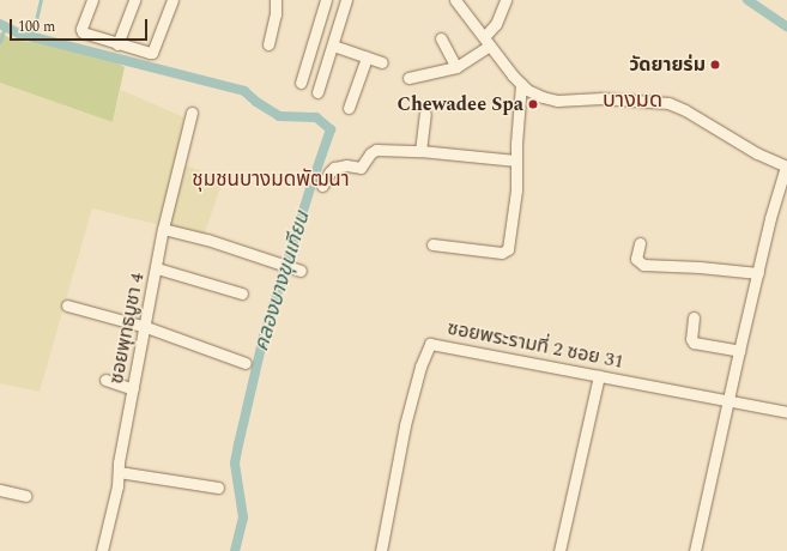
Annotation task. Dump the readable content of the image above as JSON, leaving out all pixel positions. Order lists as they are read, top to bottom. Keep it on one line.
{"streets":{"street":["ซอยพุทธบูชา 4","ซอยพระรามที่ 2 ซอย 31"]},"districts":["บางมด","ชุมชนบางมดพัฒนา"],"water":["คลองบางขุนเทียน"],"places":["วัดยายร่ม","Chewadee Spa"],"scale_bar":"100 m"}
